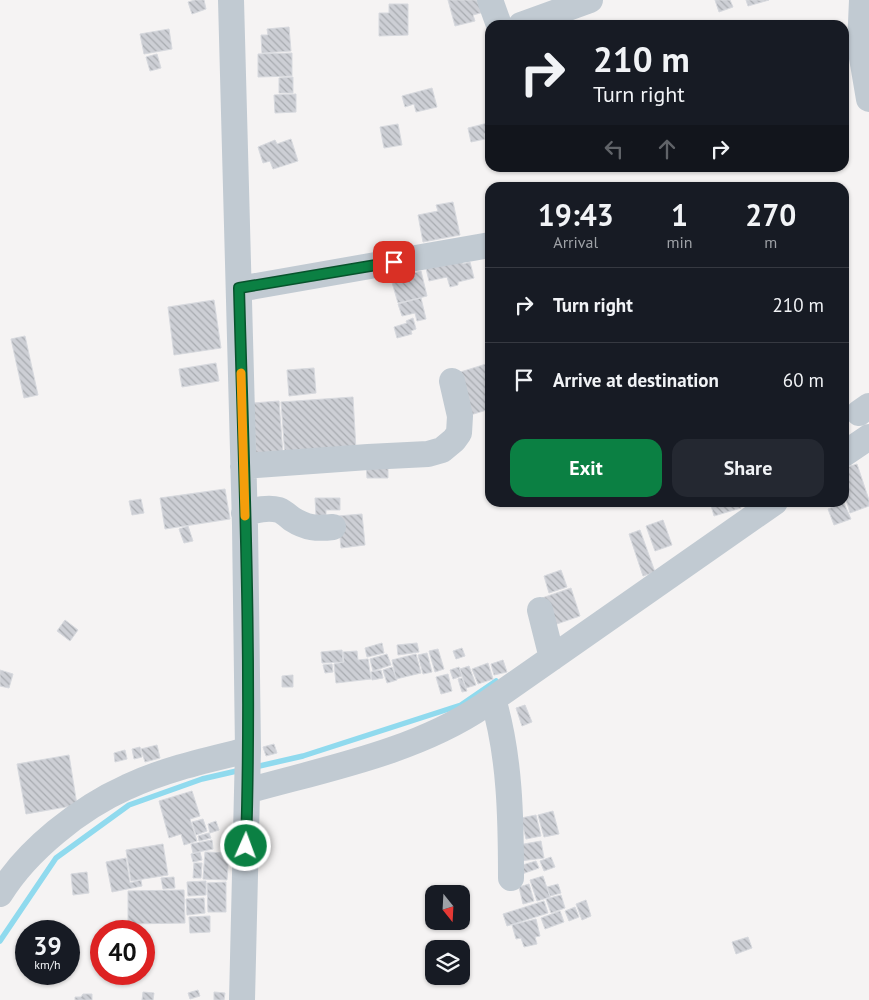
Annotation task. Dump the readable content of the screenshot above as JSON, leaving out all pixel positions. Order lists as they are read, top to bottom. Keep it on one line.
{"north":"bottom","page":{"turn":["210 m","Turn right"],"eta":["19:43","Arrival","1","min","270","m"],"list":[{"name":"Turn right","value":"210 m"},{"name":"Arrive at destination","value":"60 m"}],"buttons":["Exit","Share"],"speed":"39 km/h","limit":"40"}}
